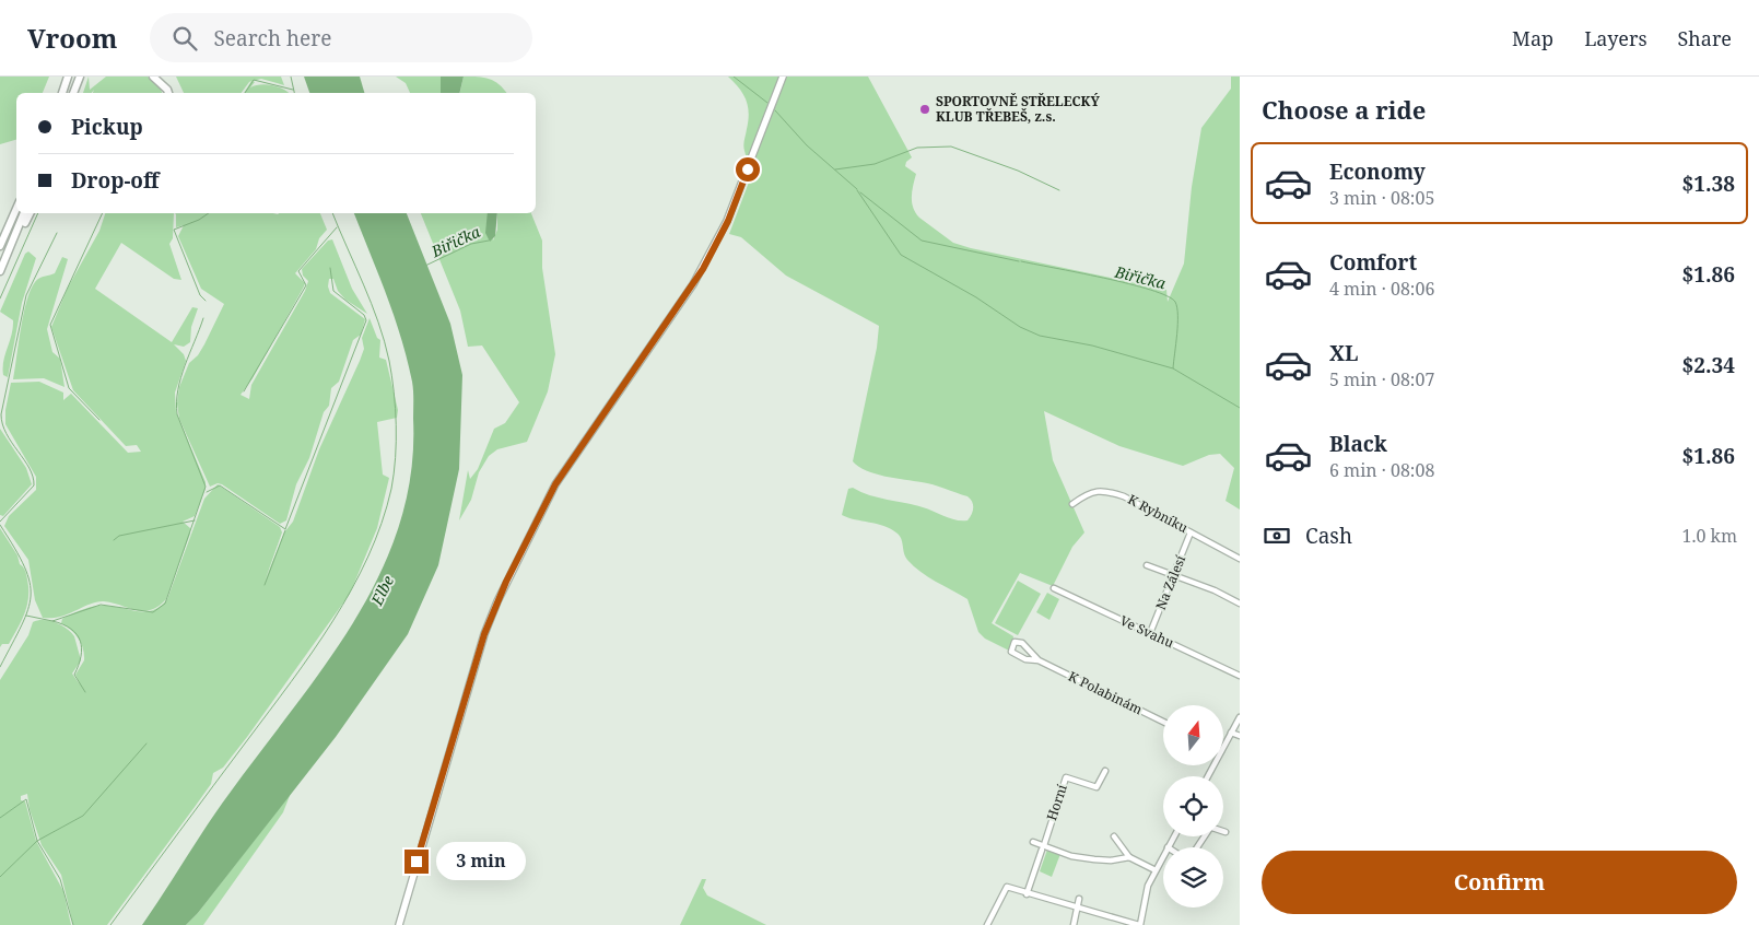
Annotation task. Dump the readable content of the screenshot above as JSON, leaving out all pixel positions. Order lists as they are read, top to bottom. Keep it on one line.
{"streets":{"street":["K Rybníku","Na Zálesí","Ve Svahu","K Polabinám","Horní"]},"crossings":[["K Rybníku","Na Zálesí"],["Na Zálesí","Ve Svahu"]],"water":["Biřička","Elbe"],"places":["SPORTOVNĚ STŘELECKÝ KLUB TŘEBEŠ, z.s."],"north":"top","page":{"header":"Vroom","search":"Search here","nav":["Map","Layers","Share"],"heading":"Choose a ride","banner":["Pickup","Drop-off"],"list":[{"name":"Economy","note":"3 min · 08:05","value":"$1.38"},{"name":"Comfort","note":"4 min · 08:06","value":"$1.86"},{"name":"XL","note":"5 min · 08:07","value":"$2.34"},{"name":"Black","note":"6 min · 08:08","value":"$1.86"}],"pay":["Cash","1.0 km"],"buttons":"Confirm","bubble":"3 min"}}
